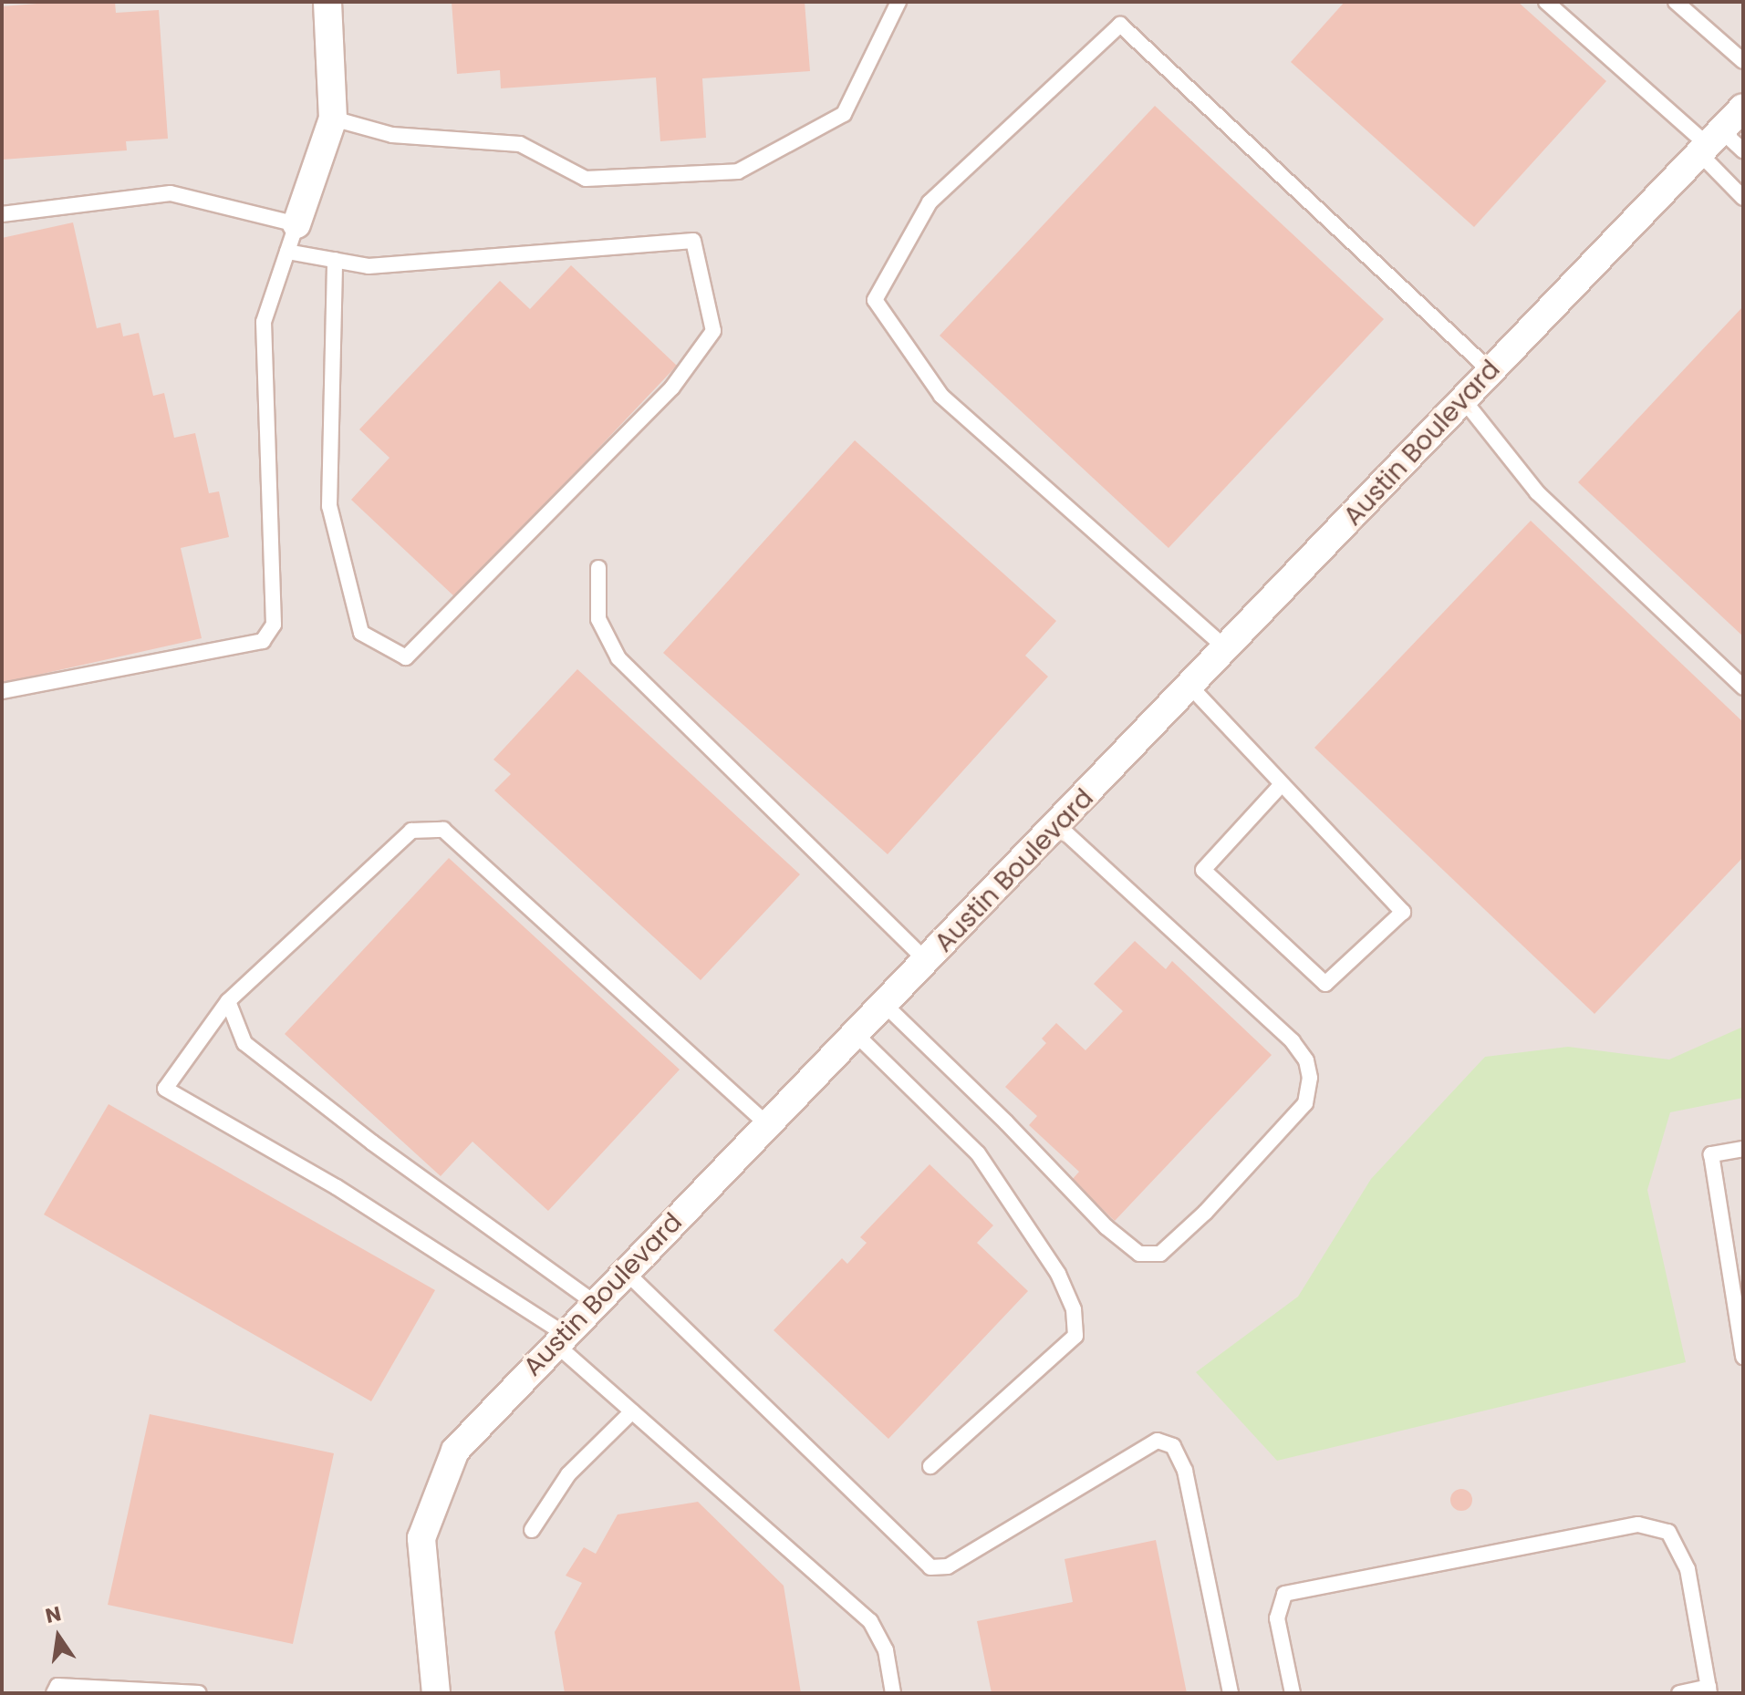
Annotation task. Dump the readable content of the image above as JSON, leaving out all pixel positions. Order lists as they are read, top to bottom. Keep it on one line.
{"streets":{"street":["Austin Boulevard"]},"north":"top"}
